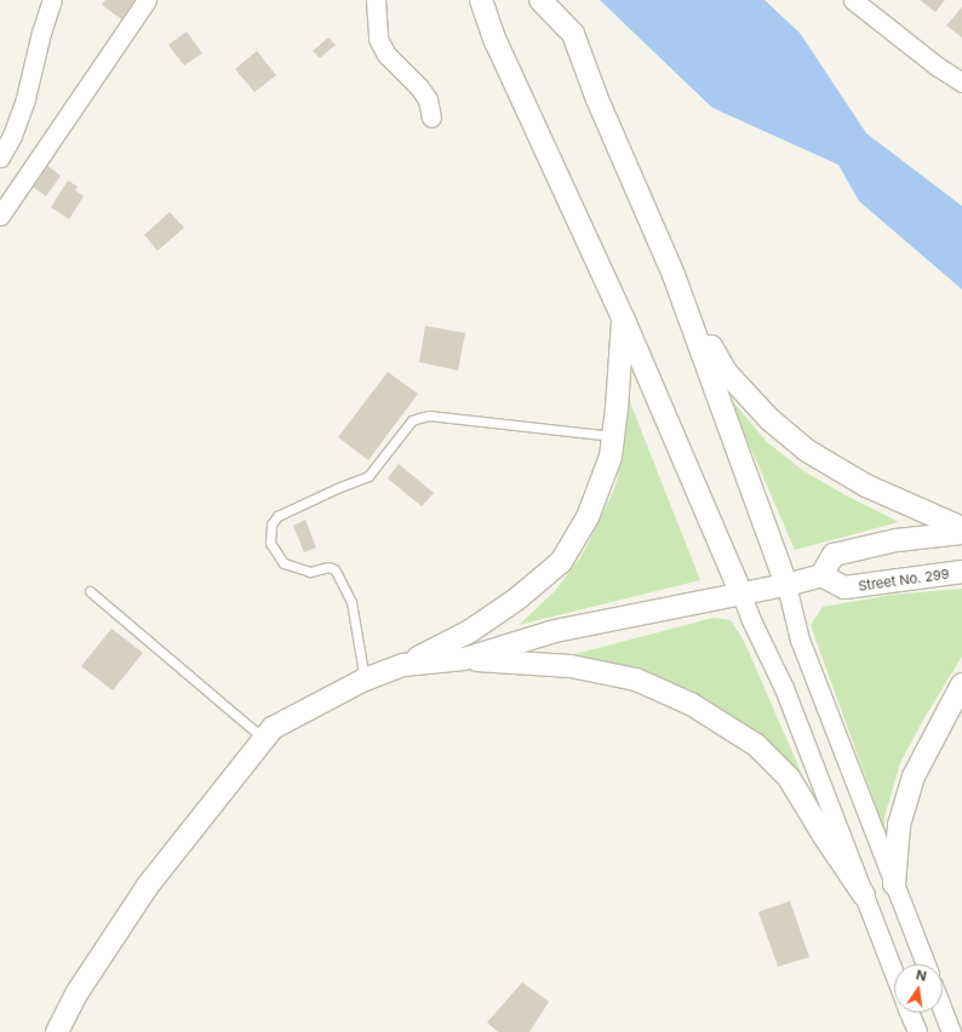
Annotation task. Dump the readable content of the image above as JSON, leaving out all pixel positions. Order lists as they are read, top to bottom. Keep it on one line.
{"streets":{"street":["Street No. 299"]},"north":"top"}
